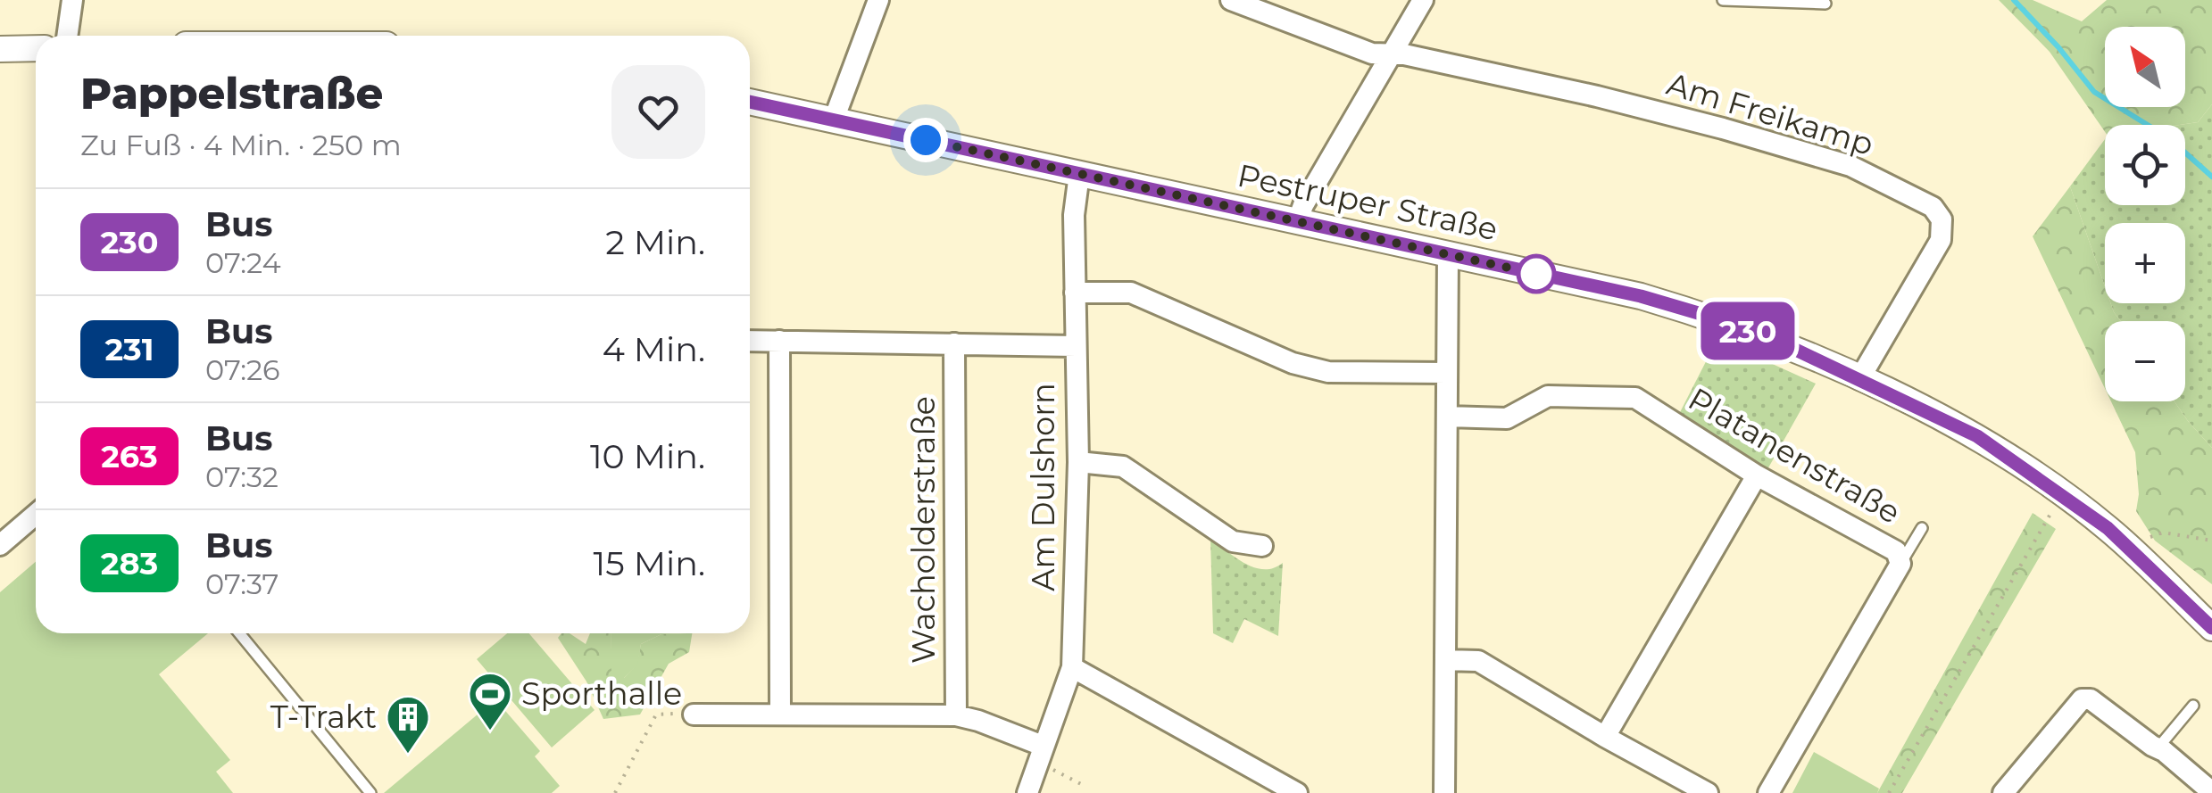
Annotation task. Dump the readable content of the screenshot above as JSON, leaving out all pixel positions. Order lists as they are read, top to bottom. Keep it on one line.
{"streets":{"street":["Am Freikamp","Pestruper Straße","Platanenstraße","Am Dulshorn","Wacholderstraße"]},"crossings":[["Am Freikamp","Pestruper Straße"],["Pestruper Straße","Am Dulshorn"]],"places":{"sports":["Sporthalle"],"building":["T-Trakt"]},"lines":["bus line 230"],"north":"top left","page":{"on_map":"230","map_buttons":["+","−"],"heading":["Pappelstraße","Zu Fuß · 4 Min. · 250 m"],"list":[{"mark":"230","name":"Bus","note":"07:24","value":"2 Min."},{"mark":"231","name":"Bus","note":"07:26","value":"4 Min."},{"mark":"263","name":"Bus","note":"07:32","value":"10 Min."},{"mark":"283","name":"Bus","note":"07:37","value":"15 Min."}]}}
